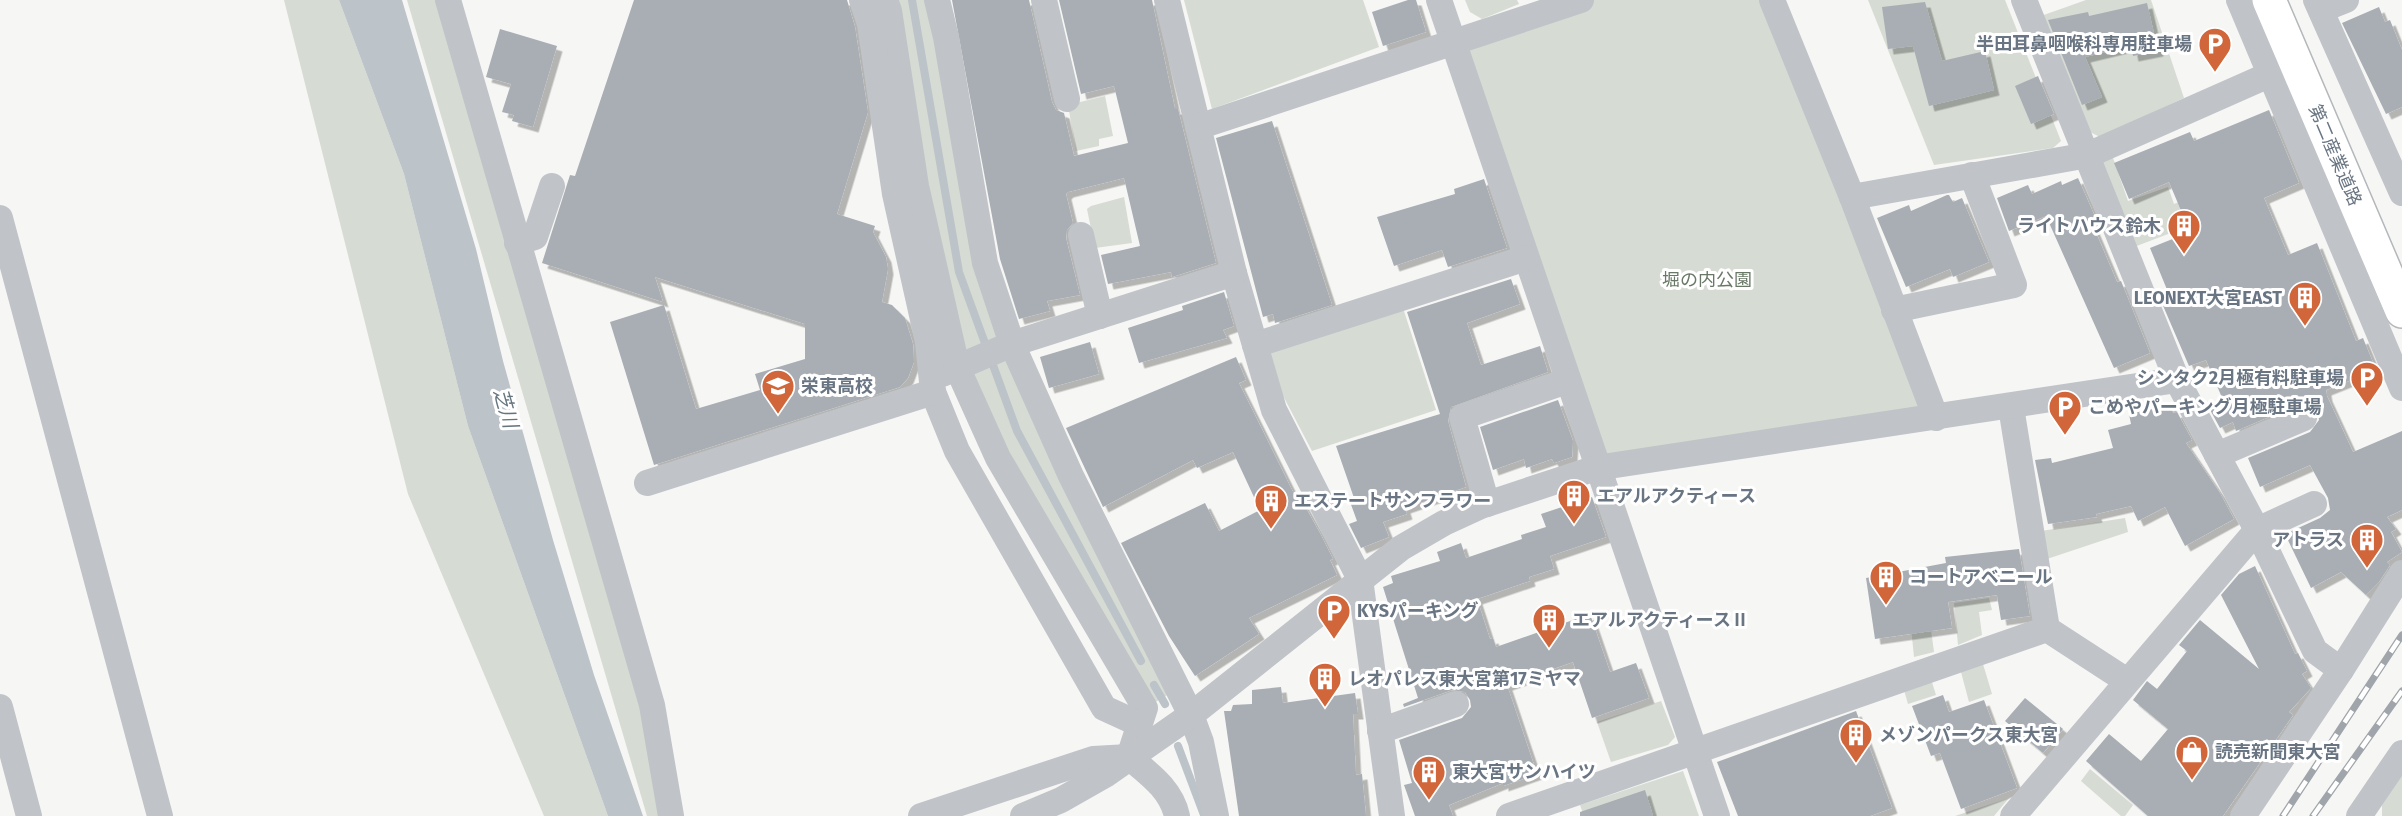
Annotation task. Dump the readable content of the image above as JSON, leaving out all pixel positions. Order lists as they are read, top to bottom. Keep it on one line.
{"streets":{"main road":["第二産業道路"]},"water":["芝川"],"parks":["堀の内公園"],"places":{"parking":["半田耳鼻咽喉科専用駐車場","シンタク2月極有料駐車場","こめやパーキング月極駐車場","KYSパーキング"],"building":["ライトハウス鈴木","LEONEXT大宮EAST","エアルアクティース","エステートサンフラワー","アトラス","コートアベニール","エアルアクティースⅡ","レオパレス東大宮第17ミヤマ","メゾンパークス東大宮","東大宮サンハイツ"],"school or university":["栄東高校"],"shop":["読売新聞東大宮"]}}
